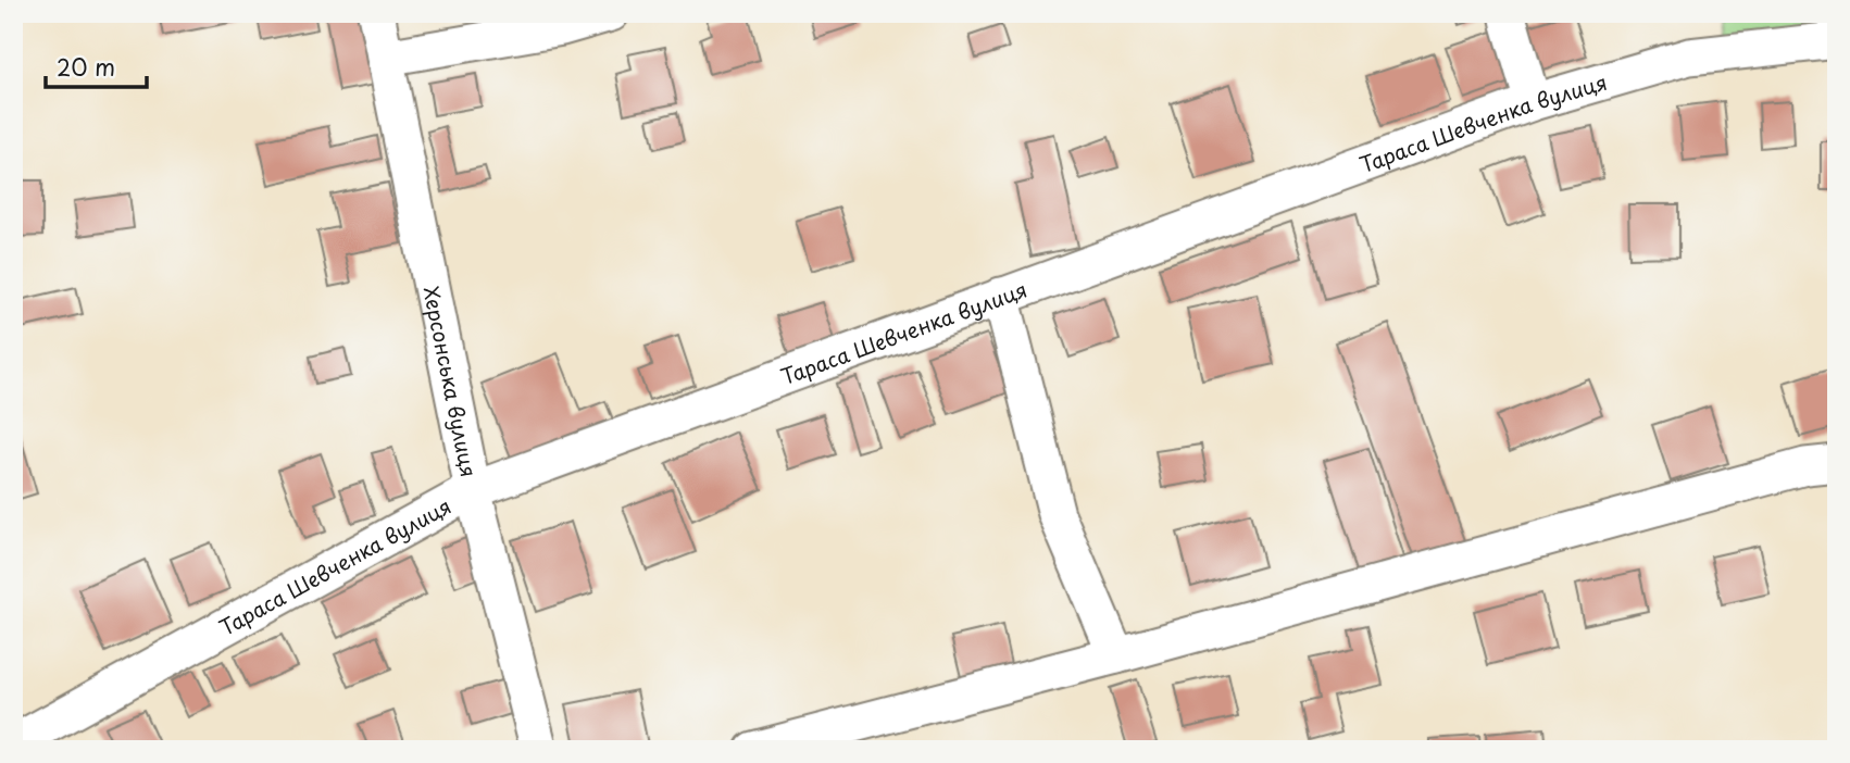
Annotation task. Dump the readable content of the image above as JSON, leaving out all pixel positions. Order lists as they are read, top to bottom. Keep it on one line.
{"streets":{"street":["Тараса Шевченка вулиця","Херсонська вулиця"]},"crossings":[["Тараса Шевченка вулиця","Херсонська вулиця"]],"scale_bar":"20 m"}
